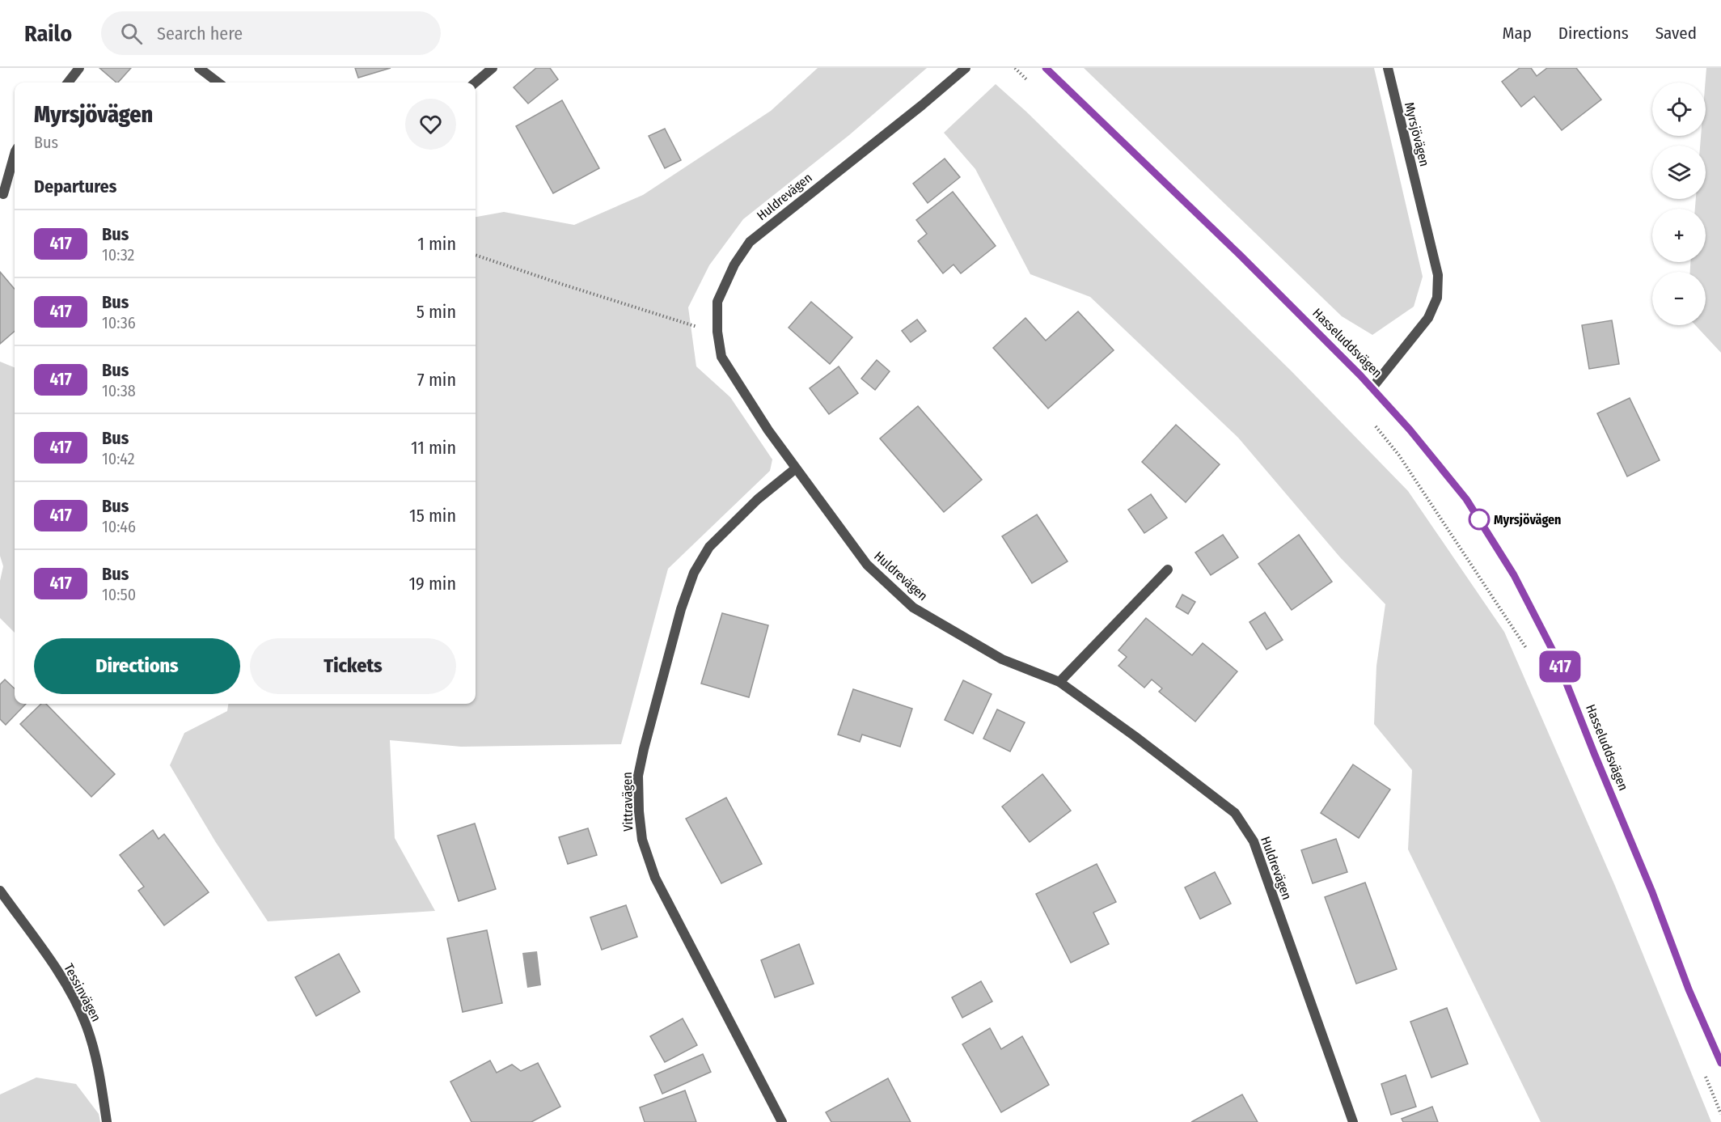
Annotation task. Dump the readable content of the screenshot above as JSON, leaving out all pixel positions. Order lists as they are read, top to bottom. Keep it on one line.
{"streets":{"street":["Myrsjövägen","Huldrevägen","Hasseluddsvägen","Vittravägen","Tessinvägen"]},"crossings":[["Myrsjövägen","Hasseluddsvägen"],["Huldrevägen","Vittravägen"]],"places":["Myrsjövägen"],"lines":["bus line 417"],"page":{"header":"Railo","search":"Search here","nav":["Map","Directions","Saved"],"on_map":"417","map_buttons":["+","−"],"heading":[["Myrsjövägen","Bus"],"Departures"],"list":[{"mark":"417","name":"Bus","note":"10:32","value":"1 min"},{"mark":"417","name":"Bus","note":"10:36","value":"5 min"},{"mark":"417","name":"Bus","note":"10:38","value":"7 min"},{"mark":"417","name":"Bus","note":"10:42","value":"11 min"},{"mark":"417","name":"Bus","note":"10:46","value":"15 min"},{"mark":"417","name":"Bus","note":"10:50","value":"19 min"}],"buttons":["Directions","Tickets"]}}
